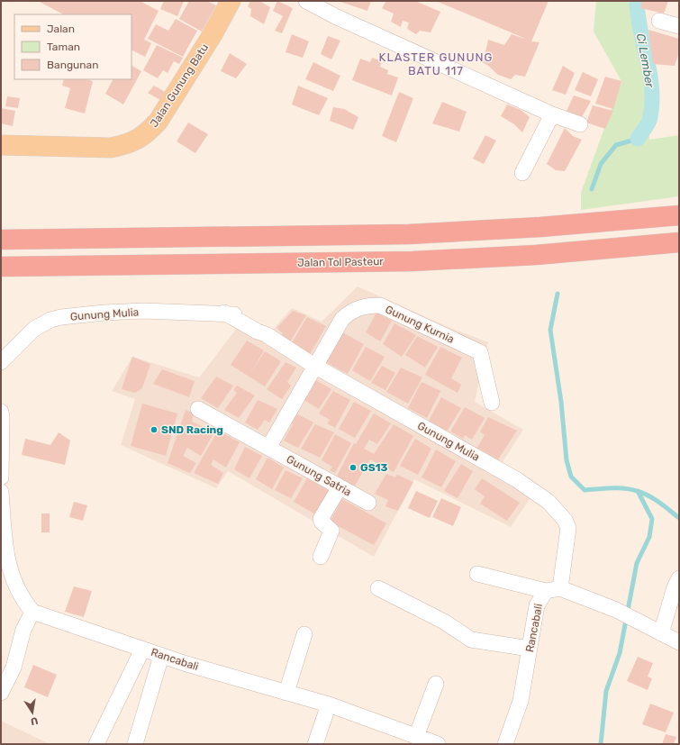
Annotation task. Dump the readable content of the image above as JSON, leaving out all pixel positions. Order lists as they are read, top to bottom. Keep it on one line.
{"streets":{"highway":["Jalan Tol Pasteur"],"main road":["Jalan Gunung Batu"],"street":["Gunung Mulia","Gunung Kurnia","Gunung Satria","Rancabali"]},"crossings":[["Gunung Mulia","Gunung Kurnia"],["Gunung Mulia","Rancabali"]],"districts":["KLASTER GUNUNG BATU 117"],"water":["Ci Lember"],"places":["SND Racing","GS13"],"legend":["Jalan","Taman","Bangunan"],"north":"bottom"}
